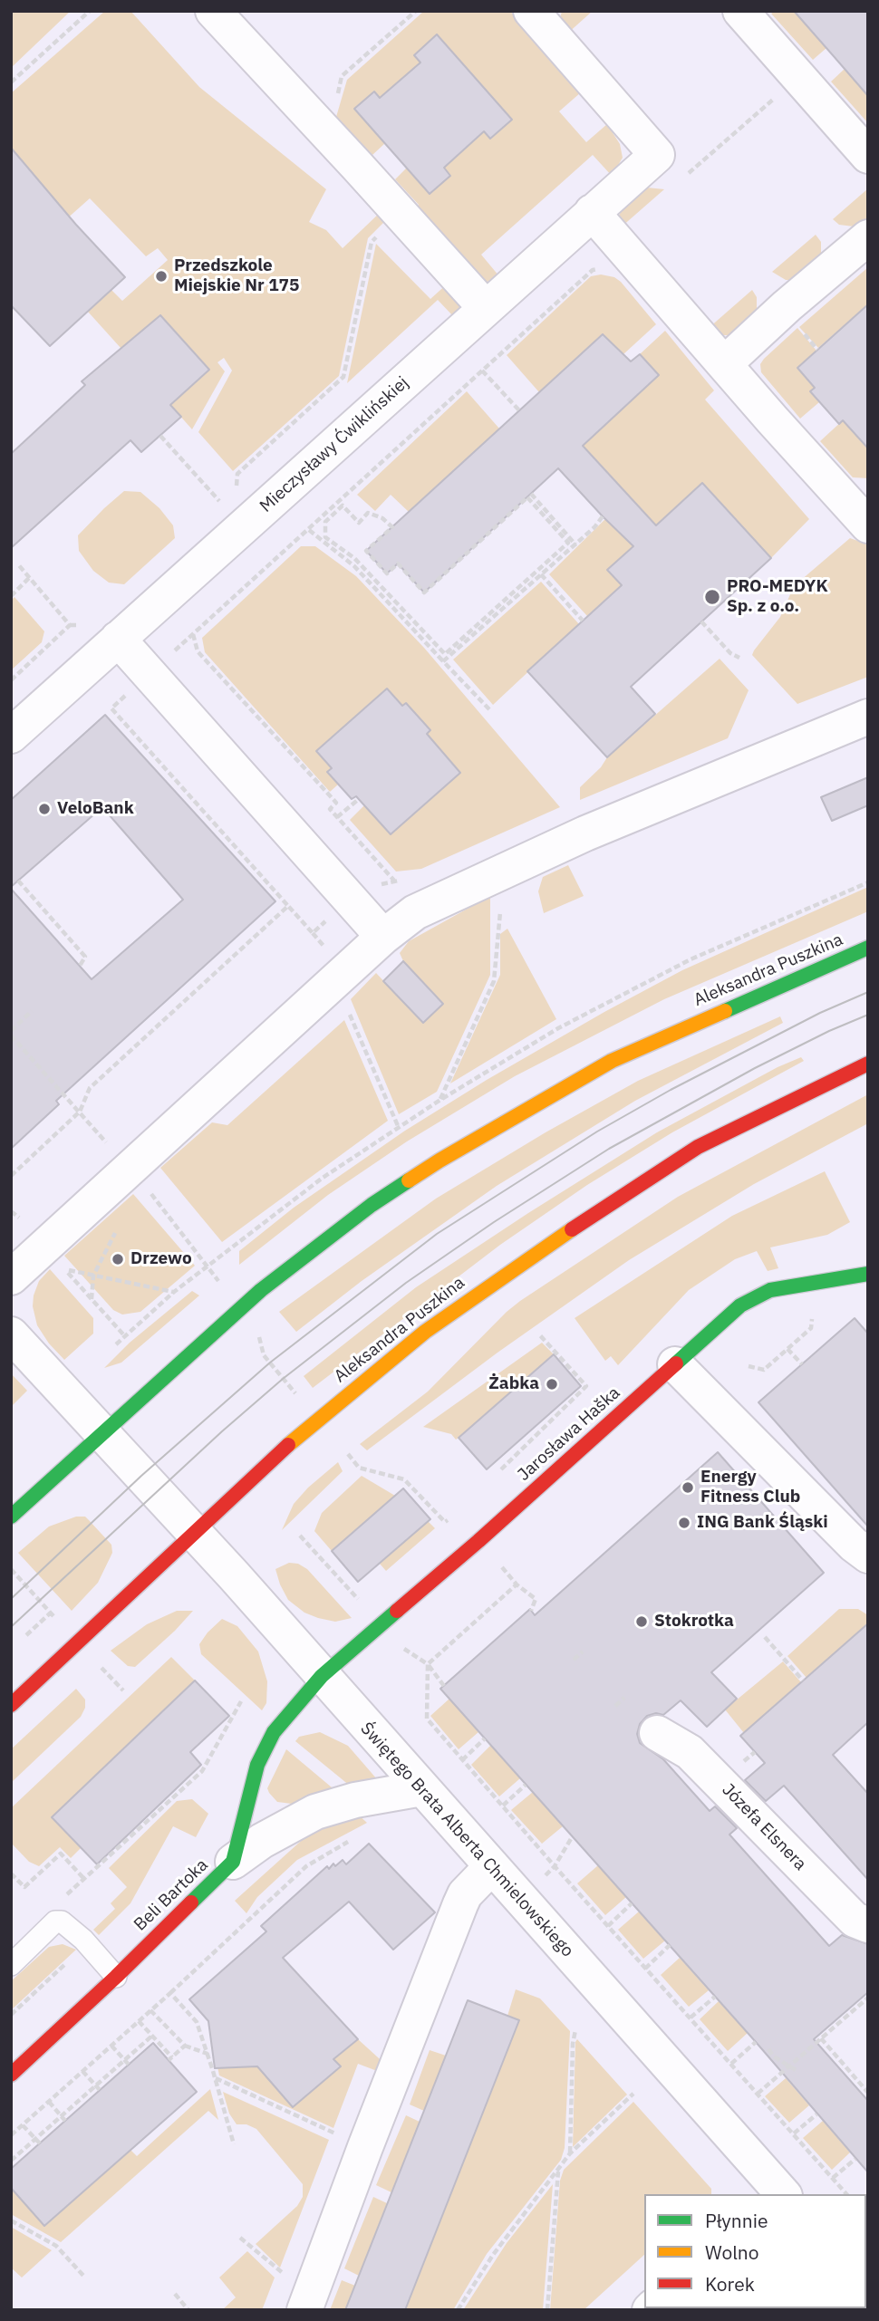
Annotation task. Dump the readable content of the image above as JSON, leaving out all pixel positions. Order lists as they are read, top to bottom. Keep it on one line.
{"streets":{"main road":["Aleksandra Puszkina","Jarosława Haška","Beli Bartoka"],"street":["Mieczysławy Ćwiklińskiej","Józefa Elsnera","Świętego Brata Alberta Chmielowskiego"]},"crossings":[["Aleksandra Puszkina","Świętego Brata Alberta Chmielowskiego"],["Jarosława Haška","Świętego Brata Alberta Chmielowskiego"],["Jarosława Haška","Beli Bartoka"],["Świętego Brata Alberta Chmielowskiego","Beli Bartoka"]],"places":["Przedszkole Miejskie Nr 175","PRO-MEDYK Sp. z o.o.","VeloBank","Drzewo","Żabka","Energy Fitness Club","ING Bank Śląski","Stokrotka"],"legend":["Płynnie","Wolno","Korek"]}
